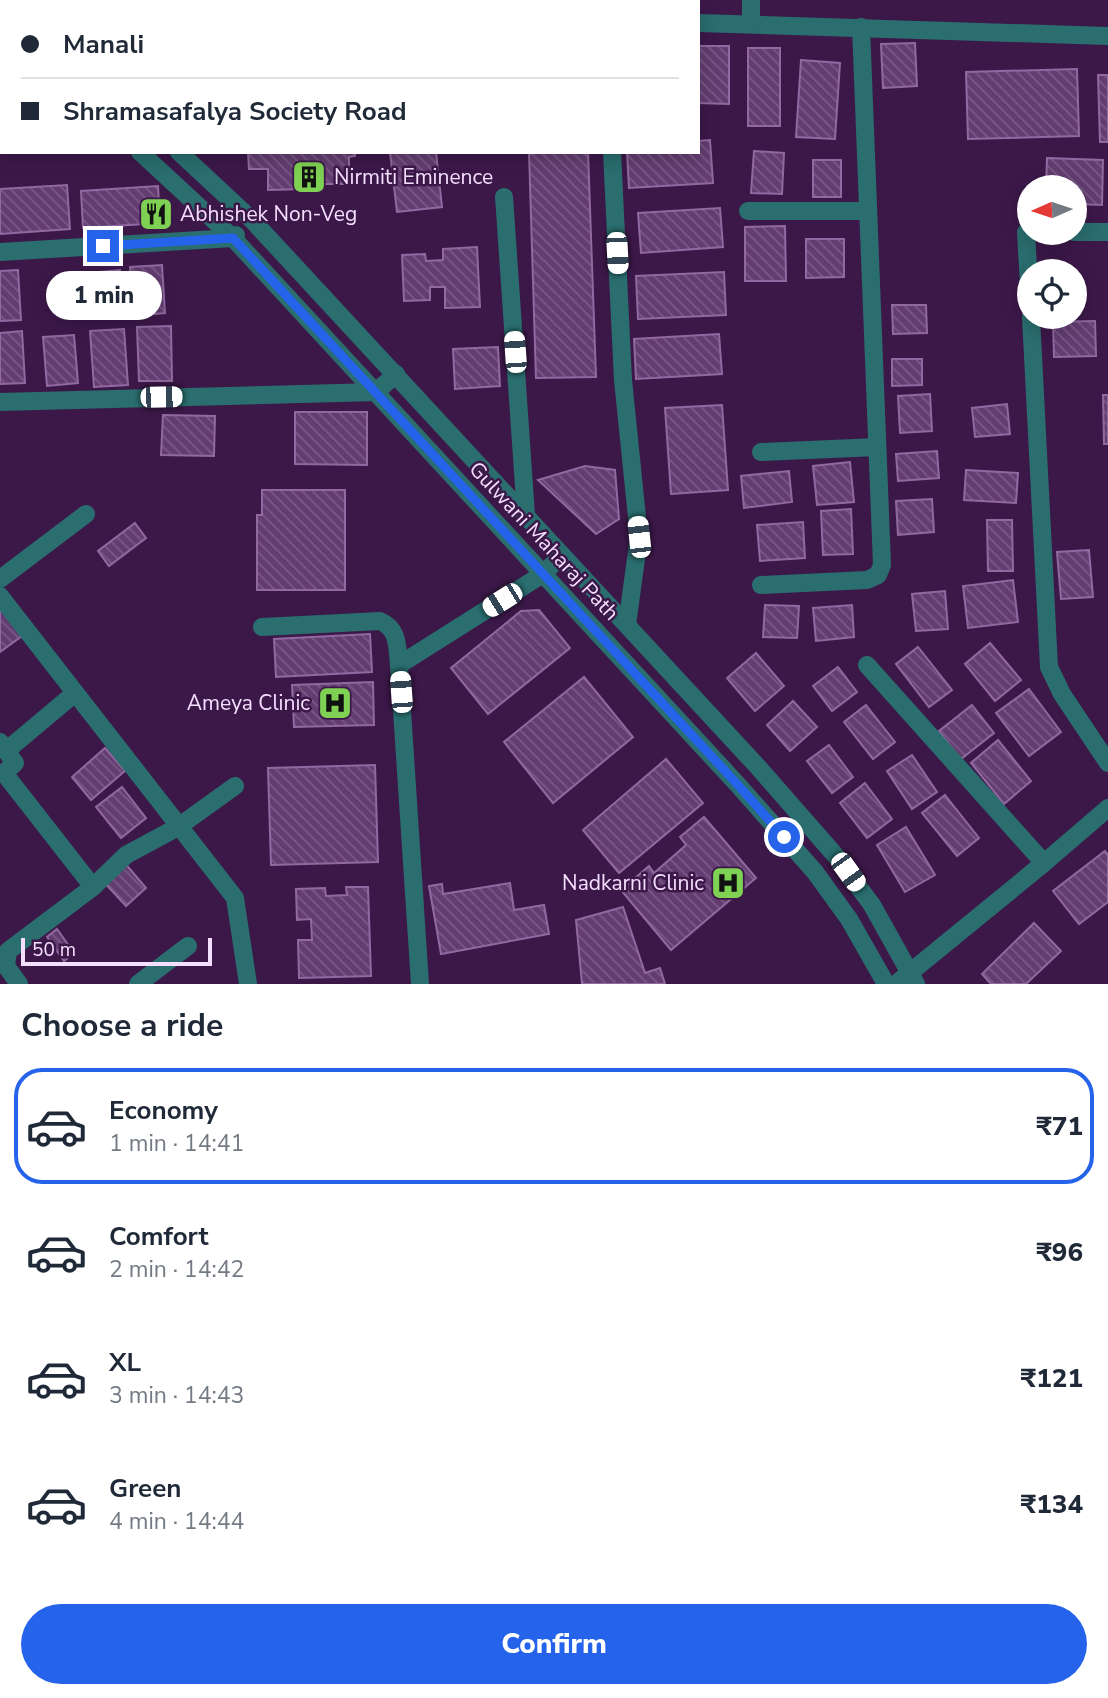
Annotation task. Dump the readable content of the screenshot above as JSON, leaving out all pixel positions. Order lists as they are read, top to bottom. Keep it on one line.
{"streets":{"street":["Gulwani Maharaj Path"]},"places":{"building":["Nirmiti Eminence"],"restaurant":["Abhishek Non-Veg"],"hospital":["Ameya Clinic","Nadkarni Clinic"]},"scale_bar":"50 m","north":"left","page":{"banner":["Manali","Shramasafalya Society Road"],"bubble":"1 min","scale":"50 m","heading":"Choose a ride","list":[{"name":"Economy","note":"1 min · 14:41","value":"₹71"},{"name":"Comfort","note":"2 min · 14:42","value":"₹96"},{"name":"XL","note":"3 min · 14:43","value":"₹121"},{"name":"Green","note":"4 min · 14:44","value":"₹134"}],"buttons":"Confirm"}}
